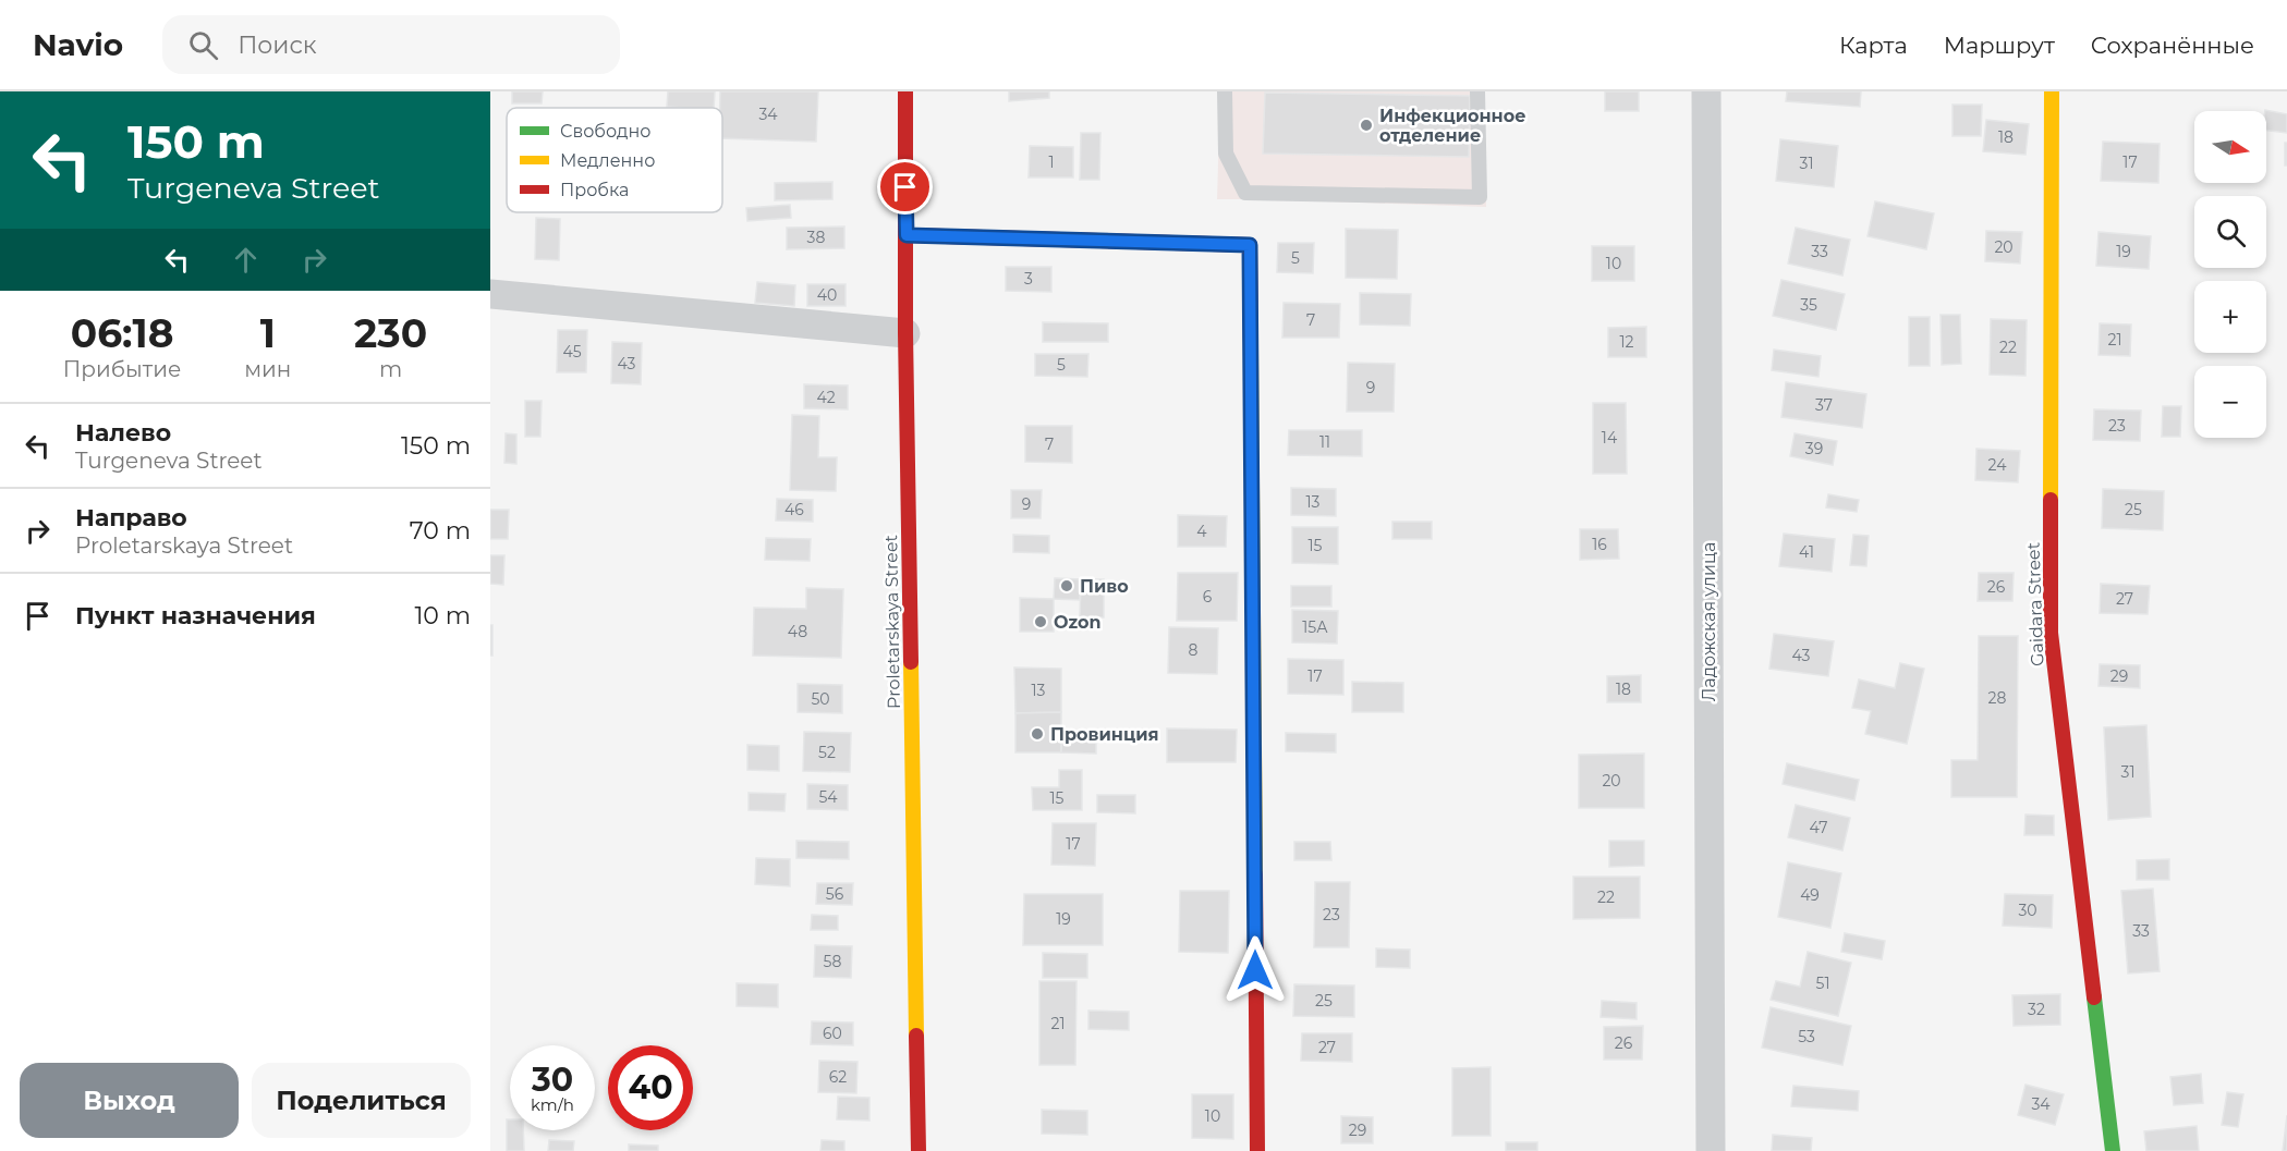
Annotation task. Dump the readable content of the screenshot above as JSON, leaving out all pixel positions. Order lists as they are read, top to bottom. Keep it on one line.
{"streets":{"street":["Gaidara Street","Proletarskaya Street","Ладожская улица"]},"places":["Инфекционное отделение","Пиво","Ozon","Провинция"],"house_numbers":["34","18","1","17","31","38","20","33","19","5","10","3","40","35","7","21","12","22","45","43","5","9","42","37","23","14","11","7","39","24","13","9","46","25","4","16","15","41","26","6","27","15А","48","8","43","17","29","18","13","28","50","52","31","20","54","15","47","17","56","49","22","30","23","19","33","58","51","25","32","21","60","53","26","27","62","34","10","29"],"legend":["Свободно","Медленно","Пробка"],"north":"right","page":{"header":"Navio","search":"Поиск","nav":["Карта","Маршрут","Сохранённые"],"turn":["150 m","Turgeneva Street"],"map_buttons":["+","−"],"eta":["06:18","Прибытие","1","мин","230","m"],"list":[{"name":"Налево","note":"Turgeneva Street","value":"150 m"},{"name":"Направо","note":"Proletarskaya Street","value":"70 m"},{"name":"Пункт назначения","value":"10 m"}],"speed":"30 km/h","limit":"40","buttons":["Выход","Поделиться"]}}
